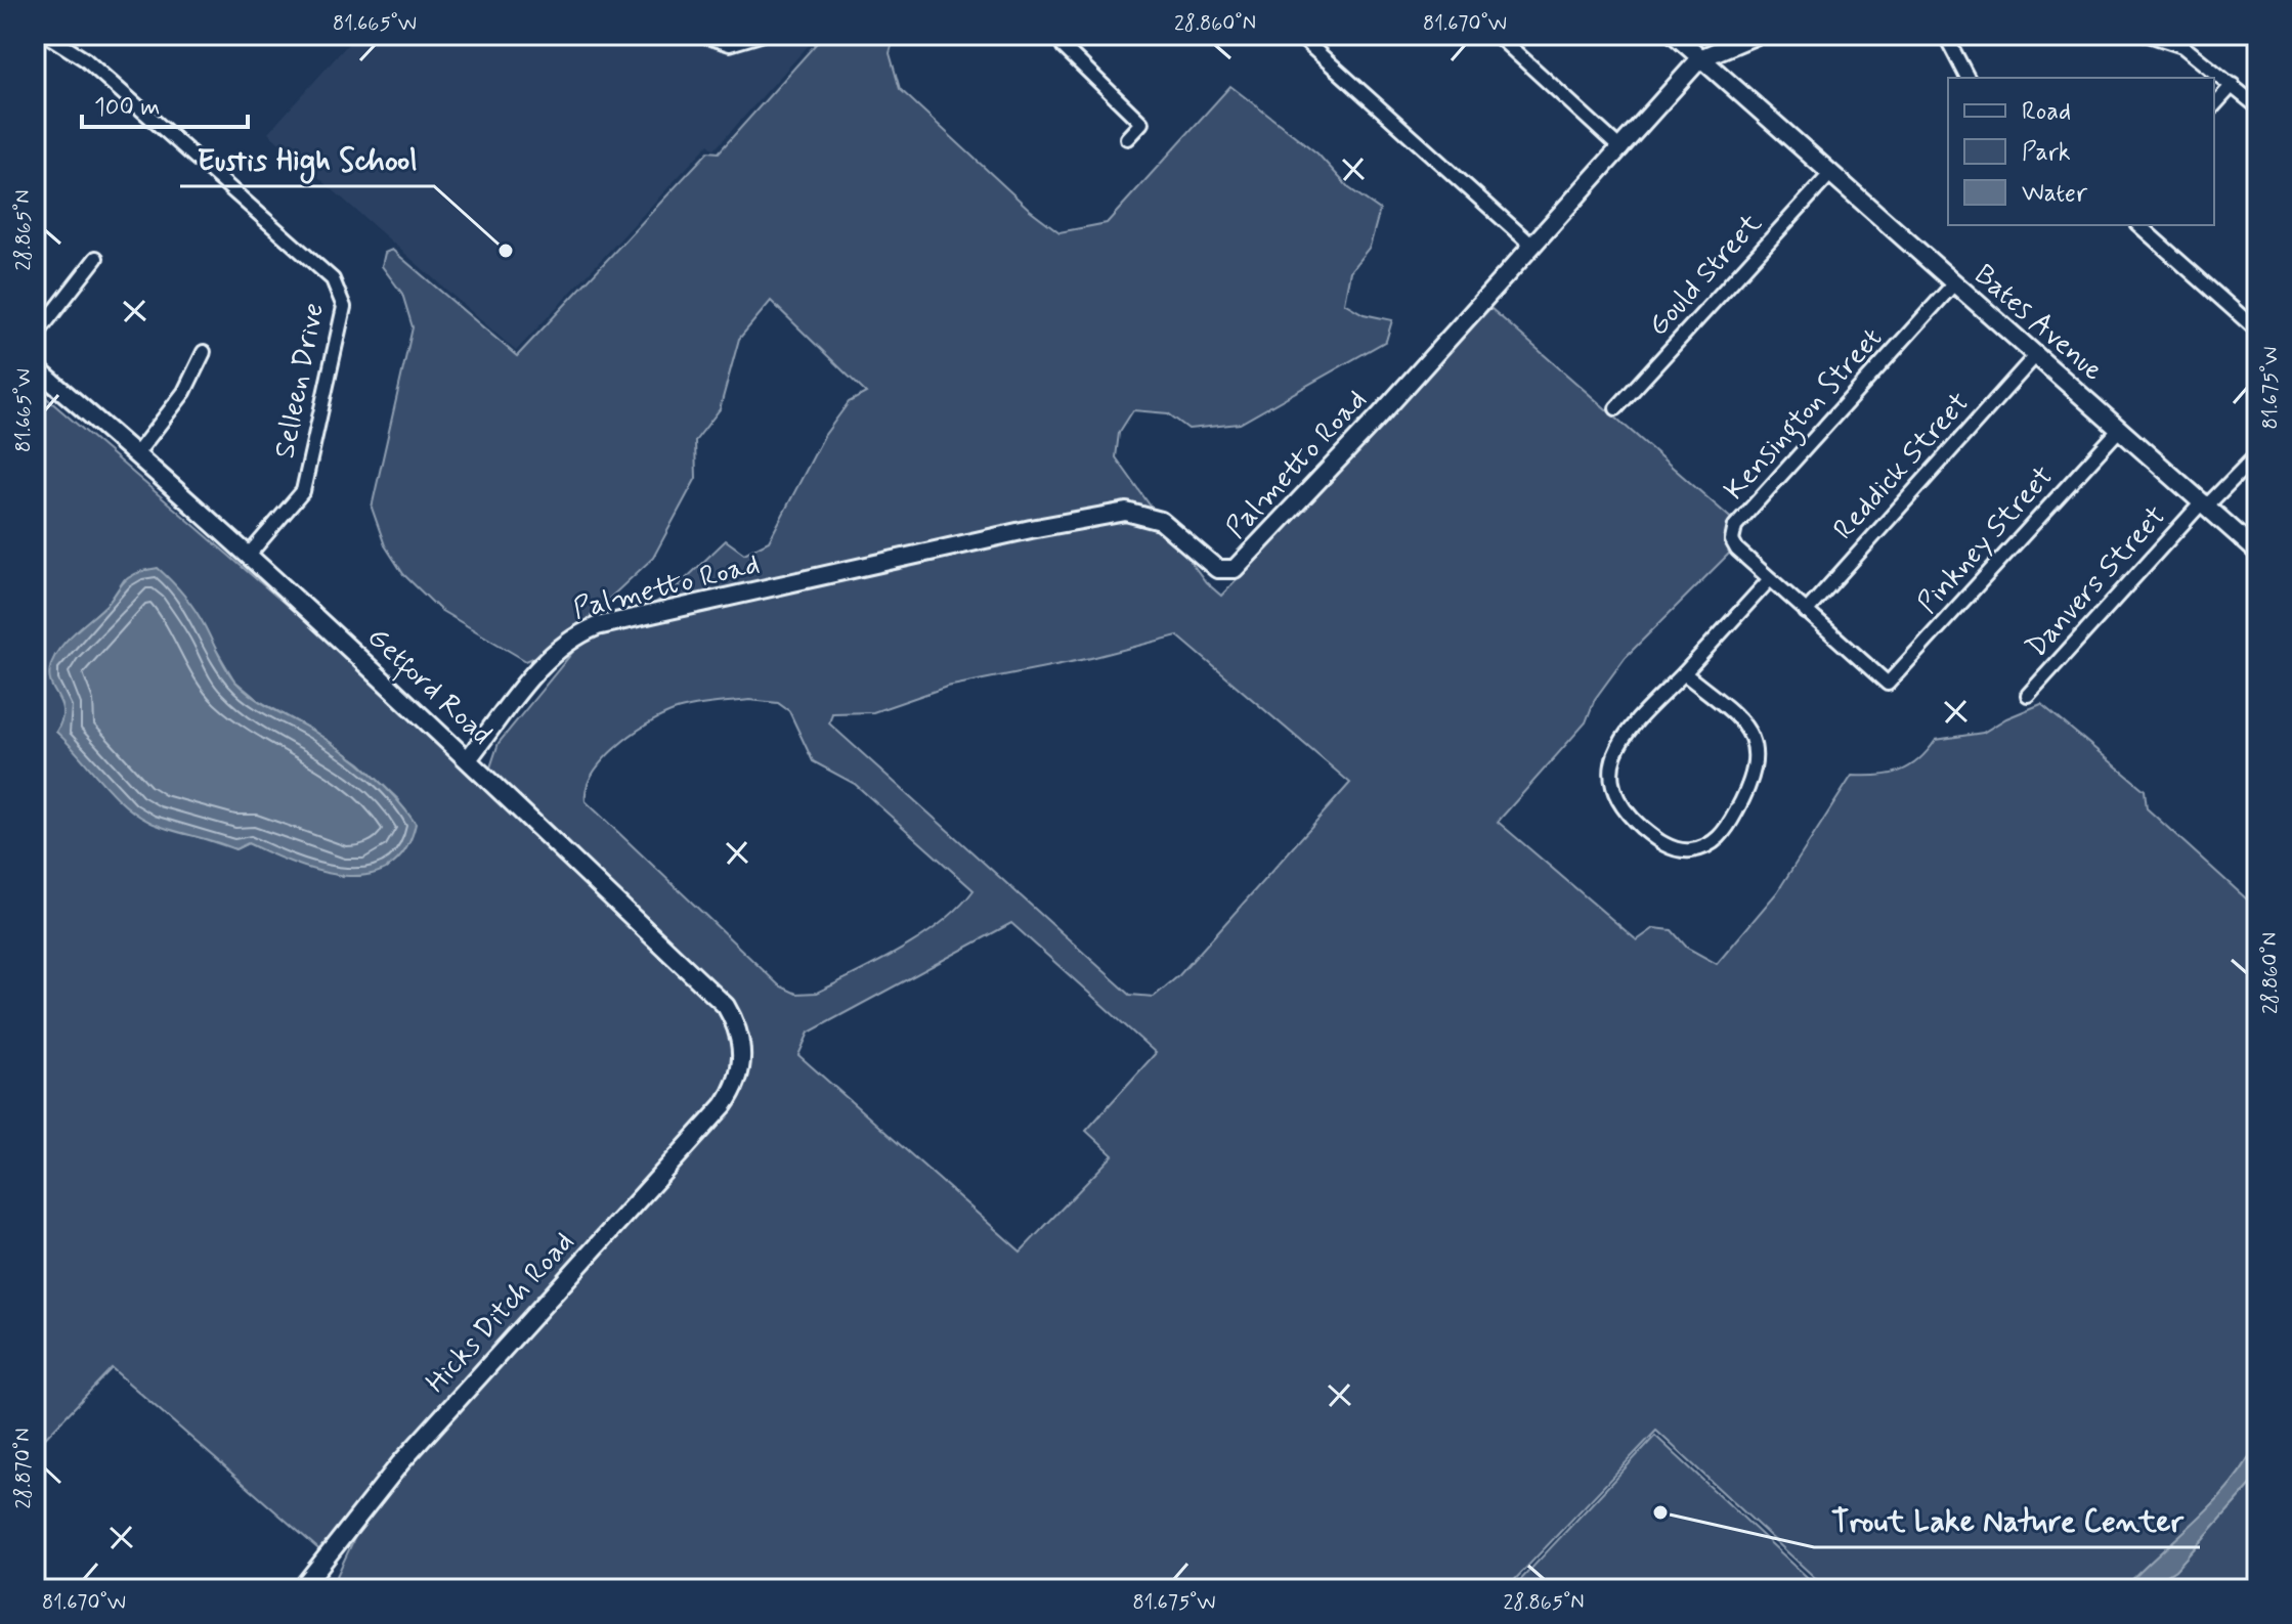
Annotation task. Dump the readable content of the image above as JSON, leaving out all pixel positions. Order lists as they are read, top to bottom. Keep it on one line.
{"streets":{"street":["Gould Street","Bates Avenue","Selleen Drive","Kensington Street","Palmetto Road","Reddick Street","Pinkney Street","Danvers Street","Getford Road","Hicks Ditch Road"]},"crossings":[["Gould Street","Bates Avenue"],["Bates Avenue","Kensington Street"],["Bates Avenue","Palmetto Road"],["Bates Avenue","Reddick Street"],["Bates Avenue","Pinkney Street"],["Bates Avenue","Danvers Street"],["Selleen Drive","Getford Road"],["Kensington Street","Reddick Street"],["Kensington Street","Pinkney Street"],["Palmetto Road","Getford Road"],["Getford Road","Hicks Ditch Road"]],"places":["Eustis High School","Trout Lake Nature Center"],"legend":["Road","Park","Water"],"scale_bar":"100 m","coordinates":["81.665°W","28.860°N","81.670°W","28.865°N","81.675°W","28.870°N"]}
